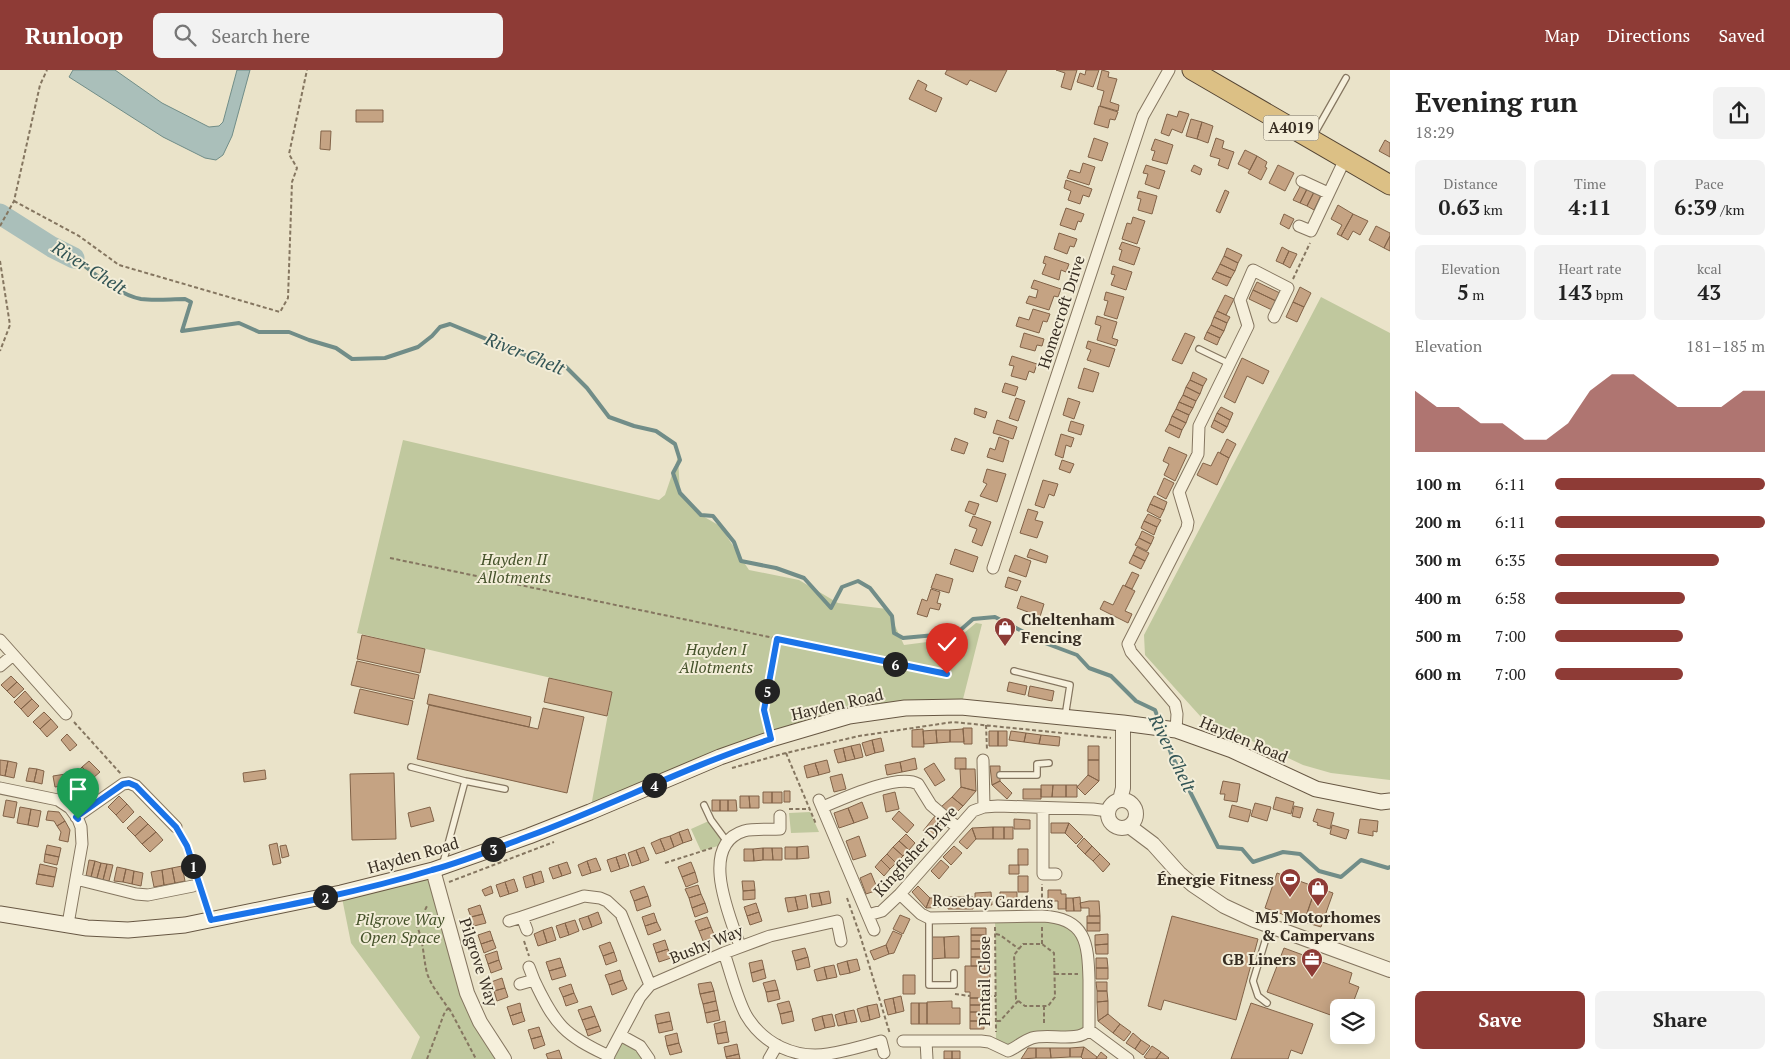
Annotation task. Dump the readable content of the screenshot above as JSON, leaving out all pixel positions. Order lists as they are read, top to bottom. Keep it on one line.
{"streets":{"highway":["A4019"],"main road":["Hayden Road"],"street":["Homecroft Drive","Kingfisher Drive","Rosebay Gardens","Bushy Way","Pilgrove Way"],"path":["Pintail Close"]},"crossings":[["Hayden Road","Pilgrove Way"],["Kingfisher Drive","Rosebay Gardens"],["Rosebay Gardens","Pintail Close"]],"water":["River Chelt"],"parks":["Hayden II Allotments","Hayden I Allotments","Pilgrove Way Open Space"],"places":{"shop":["Cheltenham Fencing","M5 Motorhomes & Campervans"],"sports":["Énergie Fitness"],"office":["GB Liners"]},"page":{"header":"Runloop","search":"Search here","nav":["Map","Directions","Saved"],"heading":["Evening run","18:29"],"stats":[["Distance","0.63 km"],["Time","4:11"],["Pace","6:39 /km"],["Elevation","5 m"],["Heart rate","143 bpm"],["kcal","43"]],"chart":["Elevation","181–185 m"],"list":[{"name":"100 m","note":"6:11"},{"name":"200 m","note":"6:11"},{"name":"300 m","note":"6:35"},{"name":"400 m","note":"6:58"},{"name":"500 m","note":"7:00"},{"name":"600 m","note":"7:00"}],"pins":["6","5","4","3","1","2"],"buttons":["Save","Share"]}}
